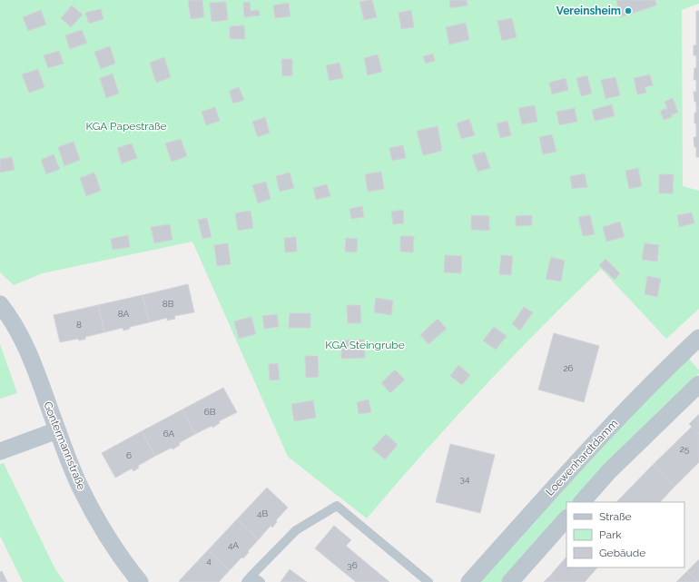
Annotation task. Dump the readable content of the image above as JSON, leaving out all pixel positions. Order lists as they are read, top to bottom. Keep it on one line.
{"streets":{"street":["Gontermannstraße","Loewenhardtdamm"]},"parks":["KGA Papestraße","KGA Steingrube"],"places":["Vereinsheim"],"house_numbers":["8B","8A","8","26","6B","6A","25","6","34","4B","4A","4","36"],"legend":["Straße","Park","Gebäude"]}
